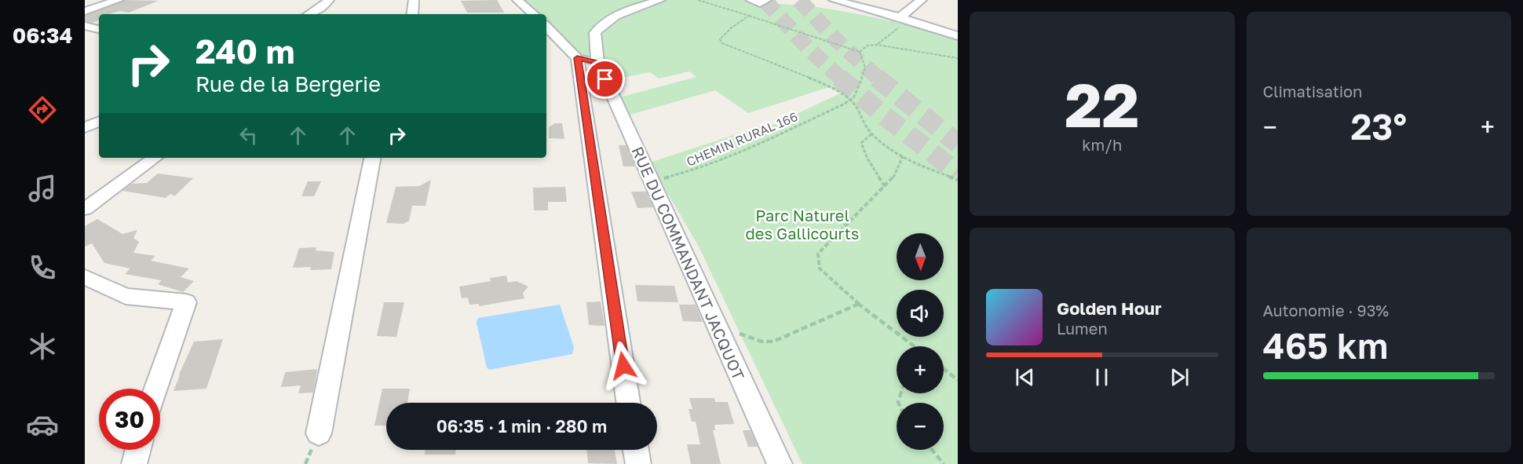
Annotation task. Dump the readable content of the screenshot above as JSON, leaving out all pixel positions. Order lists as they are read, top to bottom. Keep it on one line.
{"streets":{"street":["RUE DU COMMANDANT JACQUOT"],"path":["CHEMIN RURAL 166"]},"crossings":[["CHEMIN RURAL 166","RUE DU COMMANDANT JACQUOT"]],"parks":["Parc Naturel des Gallicourts"],"north":"bottom","page":{"tabs":"06:34","tile":[["22","km/h"],"Climatisation",["Autonomie · 93%","465 km"]],"turn":["240 m","Rue de la Bergerie"],"heat":["−","23°","+"],"map_buttons":["+","−"],"song":["Golden Hour","Lumen"],"limit":"30","trip":"06:35 · 1 min · 280 m"}}
